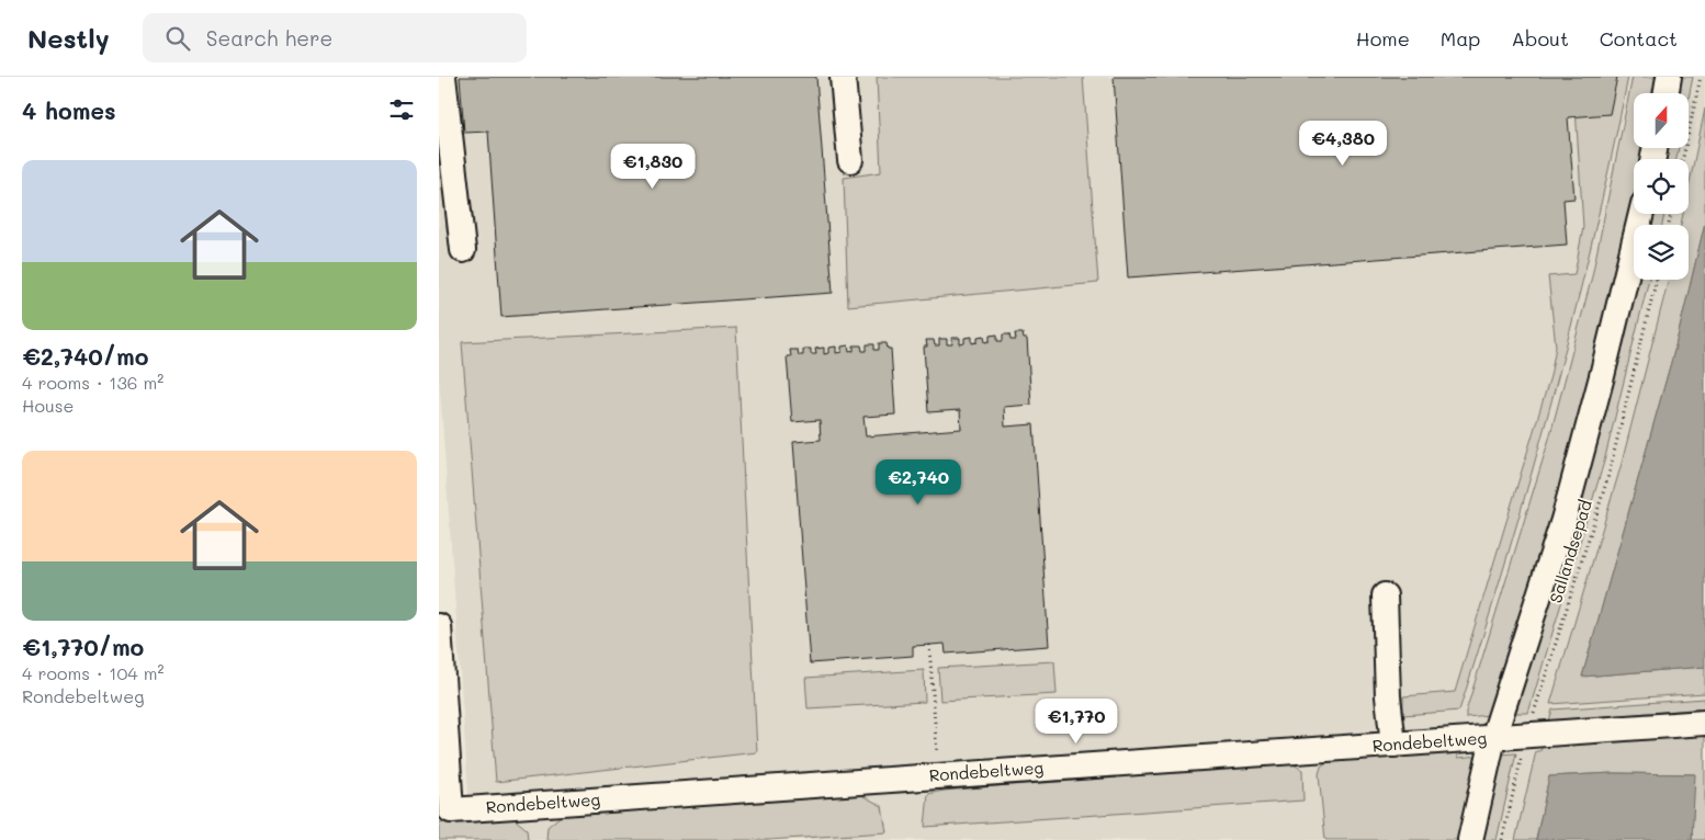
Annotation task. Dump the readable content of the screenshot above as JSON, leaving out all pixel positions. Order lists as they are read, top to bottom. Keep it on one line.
{"streets":{"street":["Rondebeltweg"],"path":["Sallandsepad"]},"crossings":[["Sallandsepad","Rondebeltweg"]],"north":"top","page":{"header":"Nestly","search":"Search here","nav":["Home","Map","About","Contact"],"heading":"4 homes","price":["€4,380","€1,830","€2,740","€1,770"],"list":[{"name":"€2,740/mo","note":"4 rooms · 136 m² · House"},{"name":"€1,770/mo","note":"4 rooms · 104 m² · Rondebeltweg"}]}}
